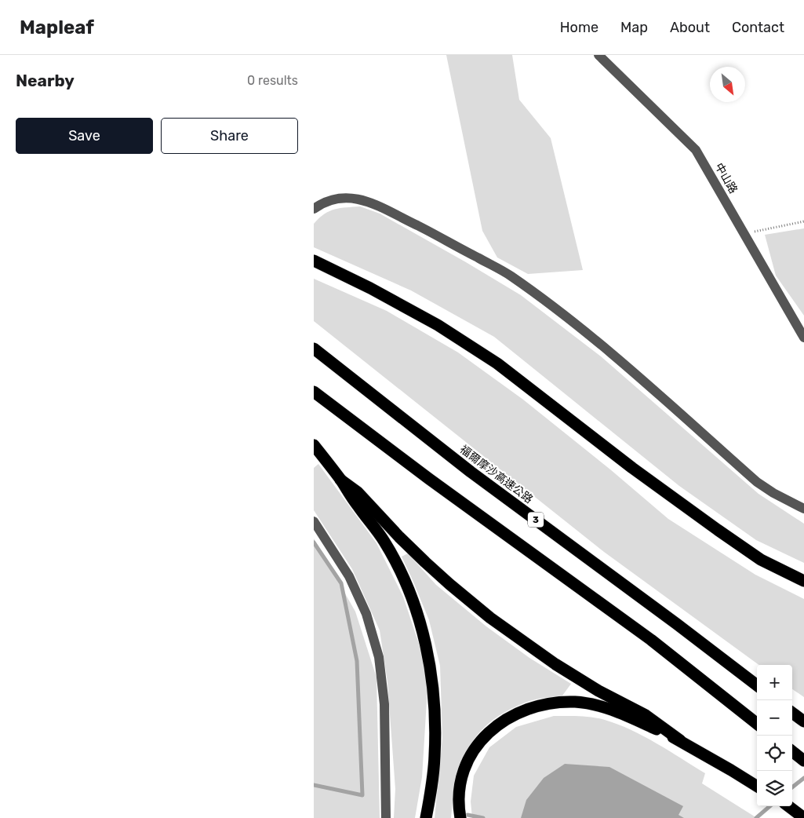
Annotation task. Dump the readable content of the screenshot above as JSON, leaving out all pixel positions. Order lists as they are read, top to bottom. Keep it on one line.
{"streets":{"highway":["福爾摩沙高速公路","3"],"street":["中山路"]},"north":"bottom right","page":{"header":"Mapleaf","nav":["Home","Map","About","Contact"],"heading":["Nearby","0 results"],"buttons":["Save","Share"],"map_buttons":["+","−"]}}
